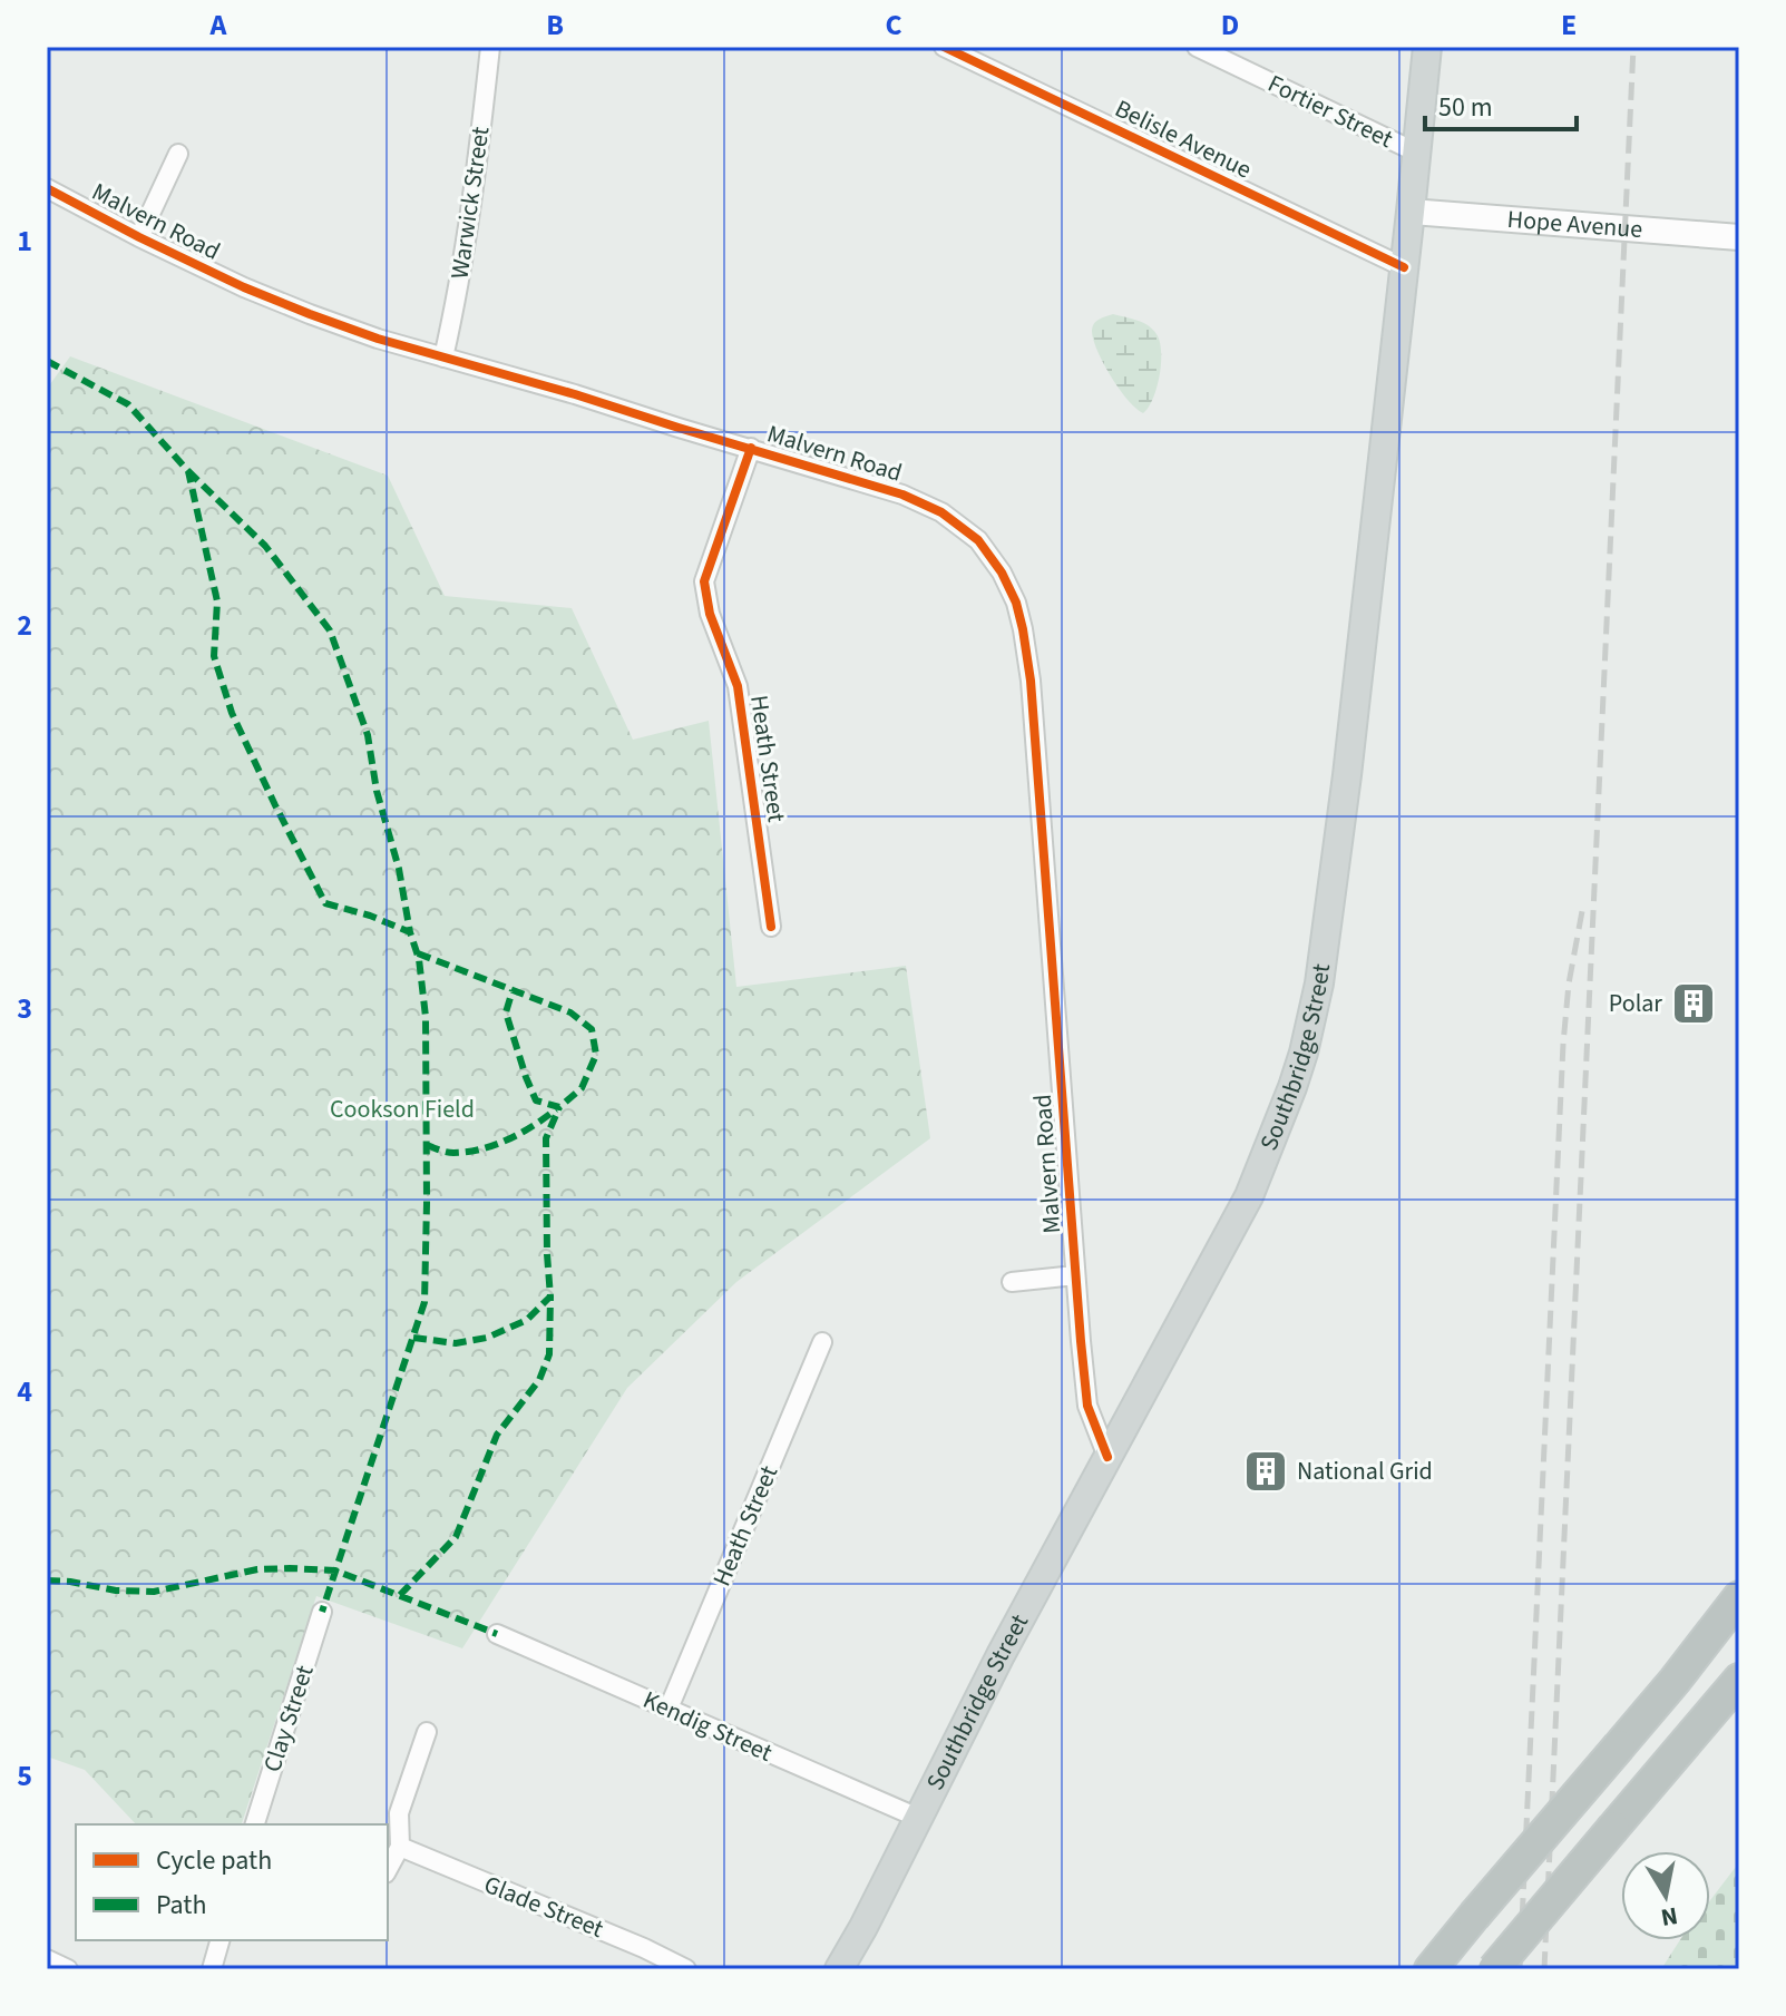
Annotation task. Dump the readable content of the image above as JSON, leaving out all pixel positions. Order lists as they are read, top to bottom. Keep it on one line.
{"streets":{"main road":["Hope Avenue","Southbridge Street"],"street":["Fortier Street","Belisle Avenue","Warwick Street","Malvern Road","Heath Street","Clay Street","Kendig Street","Glade Street"]},"crossings":[["Fortier Street","Southbridge Street"],["Belisle Avenue","Southbridge Street"],["Warwick Street","Malvern Road"],["Malvern Road","Heath Street"],["Malvern Road","Southbridge Street"],["Hope Avenue","Southbridge Street"],["Heath Street","Kendig Street"],["Southbridge Street","Kendig Street"]],"parks":["Cookson Field"],"places":{"building":["Polar","National Grid"]},"legend":["Cycle path","Path"],"scale_bar":"50 m","north":"bottom","grid":{"columns":["A","B","C","D","E"],"rows":["1","2","3","4","5"]}}
